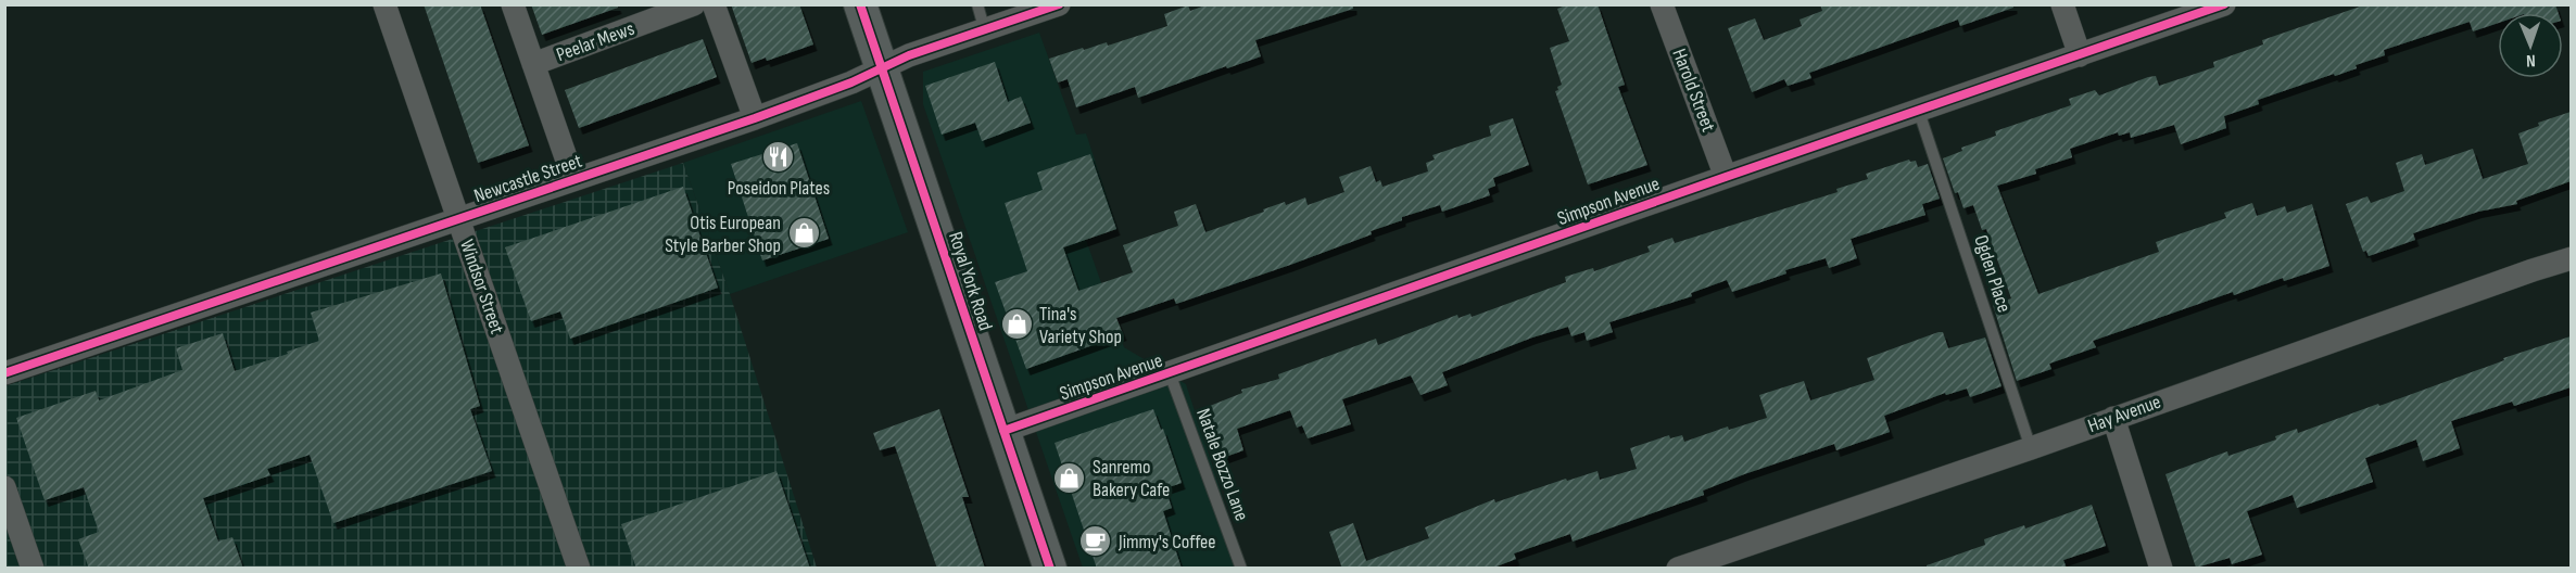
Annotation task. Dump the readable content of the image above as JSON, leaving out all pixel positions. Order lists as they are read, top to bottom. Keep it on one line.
{"streets":{"main road":["Royal York Road"],"street":["Peelar Mews","Harold Street","Newcastle Street","Simpson Avenue","Windsor Street","Hay Avenue"],"lane":["Ogden Place","Natale Bozzo Lane"]},"crossings":[["Peelar Mews","Newcastle Street"],["Harold Street","Simpson Avenue"],["Newcastle Street","Royal York Road"],["Newcastle Street","Windsor Street"],["Simpson Avenue","Ogden Place"],["Simpson Avenue","Royal York Road"],["Simpson Avenue","Natale Bozzo Lane"],["Ogden Place","Hay Avenue"]],"places":{"restaurant":["Poseidon Plates"],"shop":["Otis European Style Barber Shop","Tina's Variety Shop","Sanremo Bakery Cafe"],"cafe":["Jimmy's Coffee"]},"north":"bottom"}
